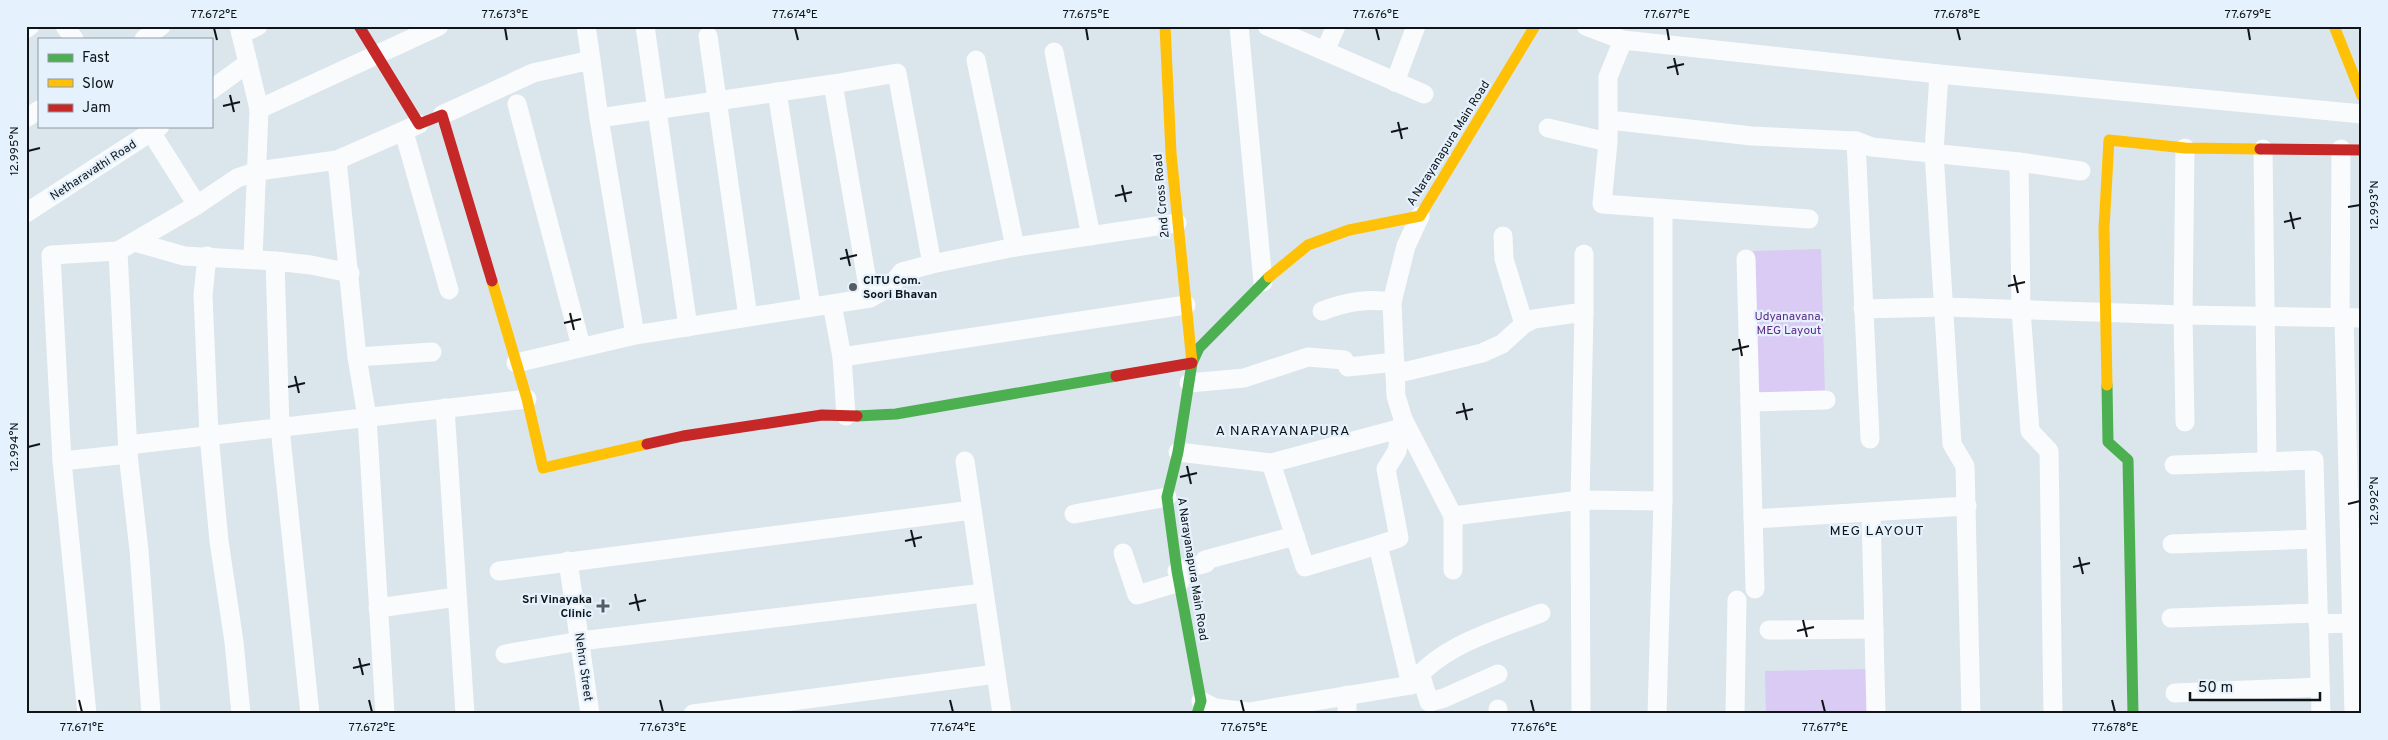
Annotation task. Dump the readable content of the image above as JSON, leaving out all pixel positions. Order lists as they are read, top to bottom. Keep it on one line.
{"streets":{"street":["A Narayanapura Main Road","Netharavathi Road","2nd Cross Road","Nehru Street"]},"crossings":[["A Narayanapura Main Road","2nd Cross Road"]],"districts":["A NARAYANAPURA","MEG LAYOUT"],"parks":["Udyanavana, MEG Layout"],"places":{"other":["CITU Com. Soori Bhavan"],"health":["Sri Vinayaka Clinic"]},"legend":["Fast","Slow","Jam"],"scale_bar":"50 m","coordinates":["77.672°E","77.673°E","77.674°E","77.675°E","77.676°E","77.677°E","77.678°E","77.679°E","12.995°N","12.993°N","12.994°N","12.992°N","77.671°E"]}
